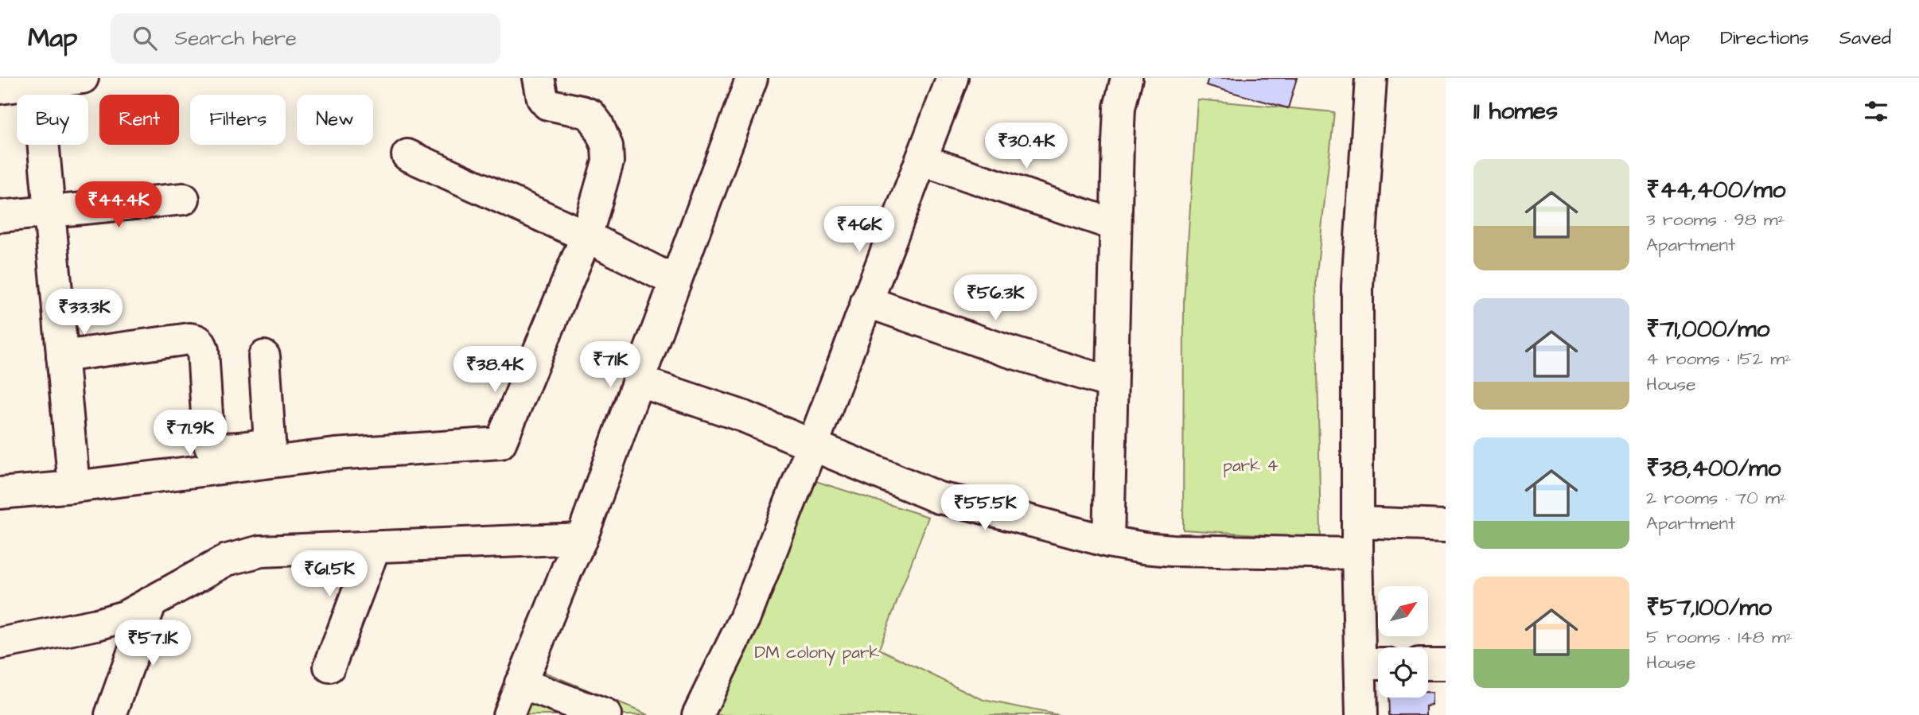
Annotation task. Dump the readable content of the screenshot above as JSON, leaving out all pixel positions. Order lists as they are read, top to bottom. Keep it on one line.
{"parks":["park 4","DM colony park"],"north":"top right","page":{"header":"Map","search":"Search here","nav":["Map","Directions","Saved"],"heading":"11 homes","chip":["Buy","Rent","Filters","New"],"price":["₹30.4K","₹44.4K","₹46K","₹56.3K","₹33.3K","₹71K","₹38.4K","₹71.9K","₹55.5K","₹61.5K","₹57.1K"],"list":[{"name":"₹44,400/mo","note":"3 rooms · 98 m² · Apartment"},{"name":"₹71,000/mo","note":"4 rooms · 152 m² · House"},{"name":"₹38,400/mo","note":"2 rooms · 70 m² · Apartment"},{"name":"₹57,100/mo","note":"5 rooms · 148 m² · House"}]}}
